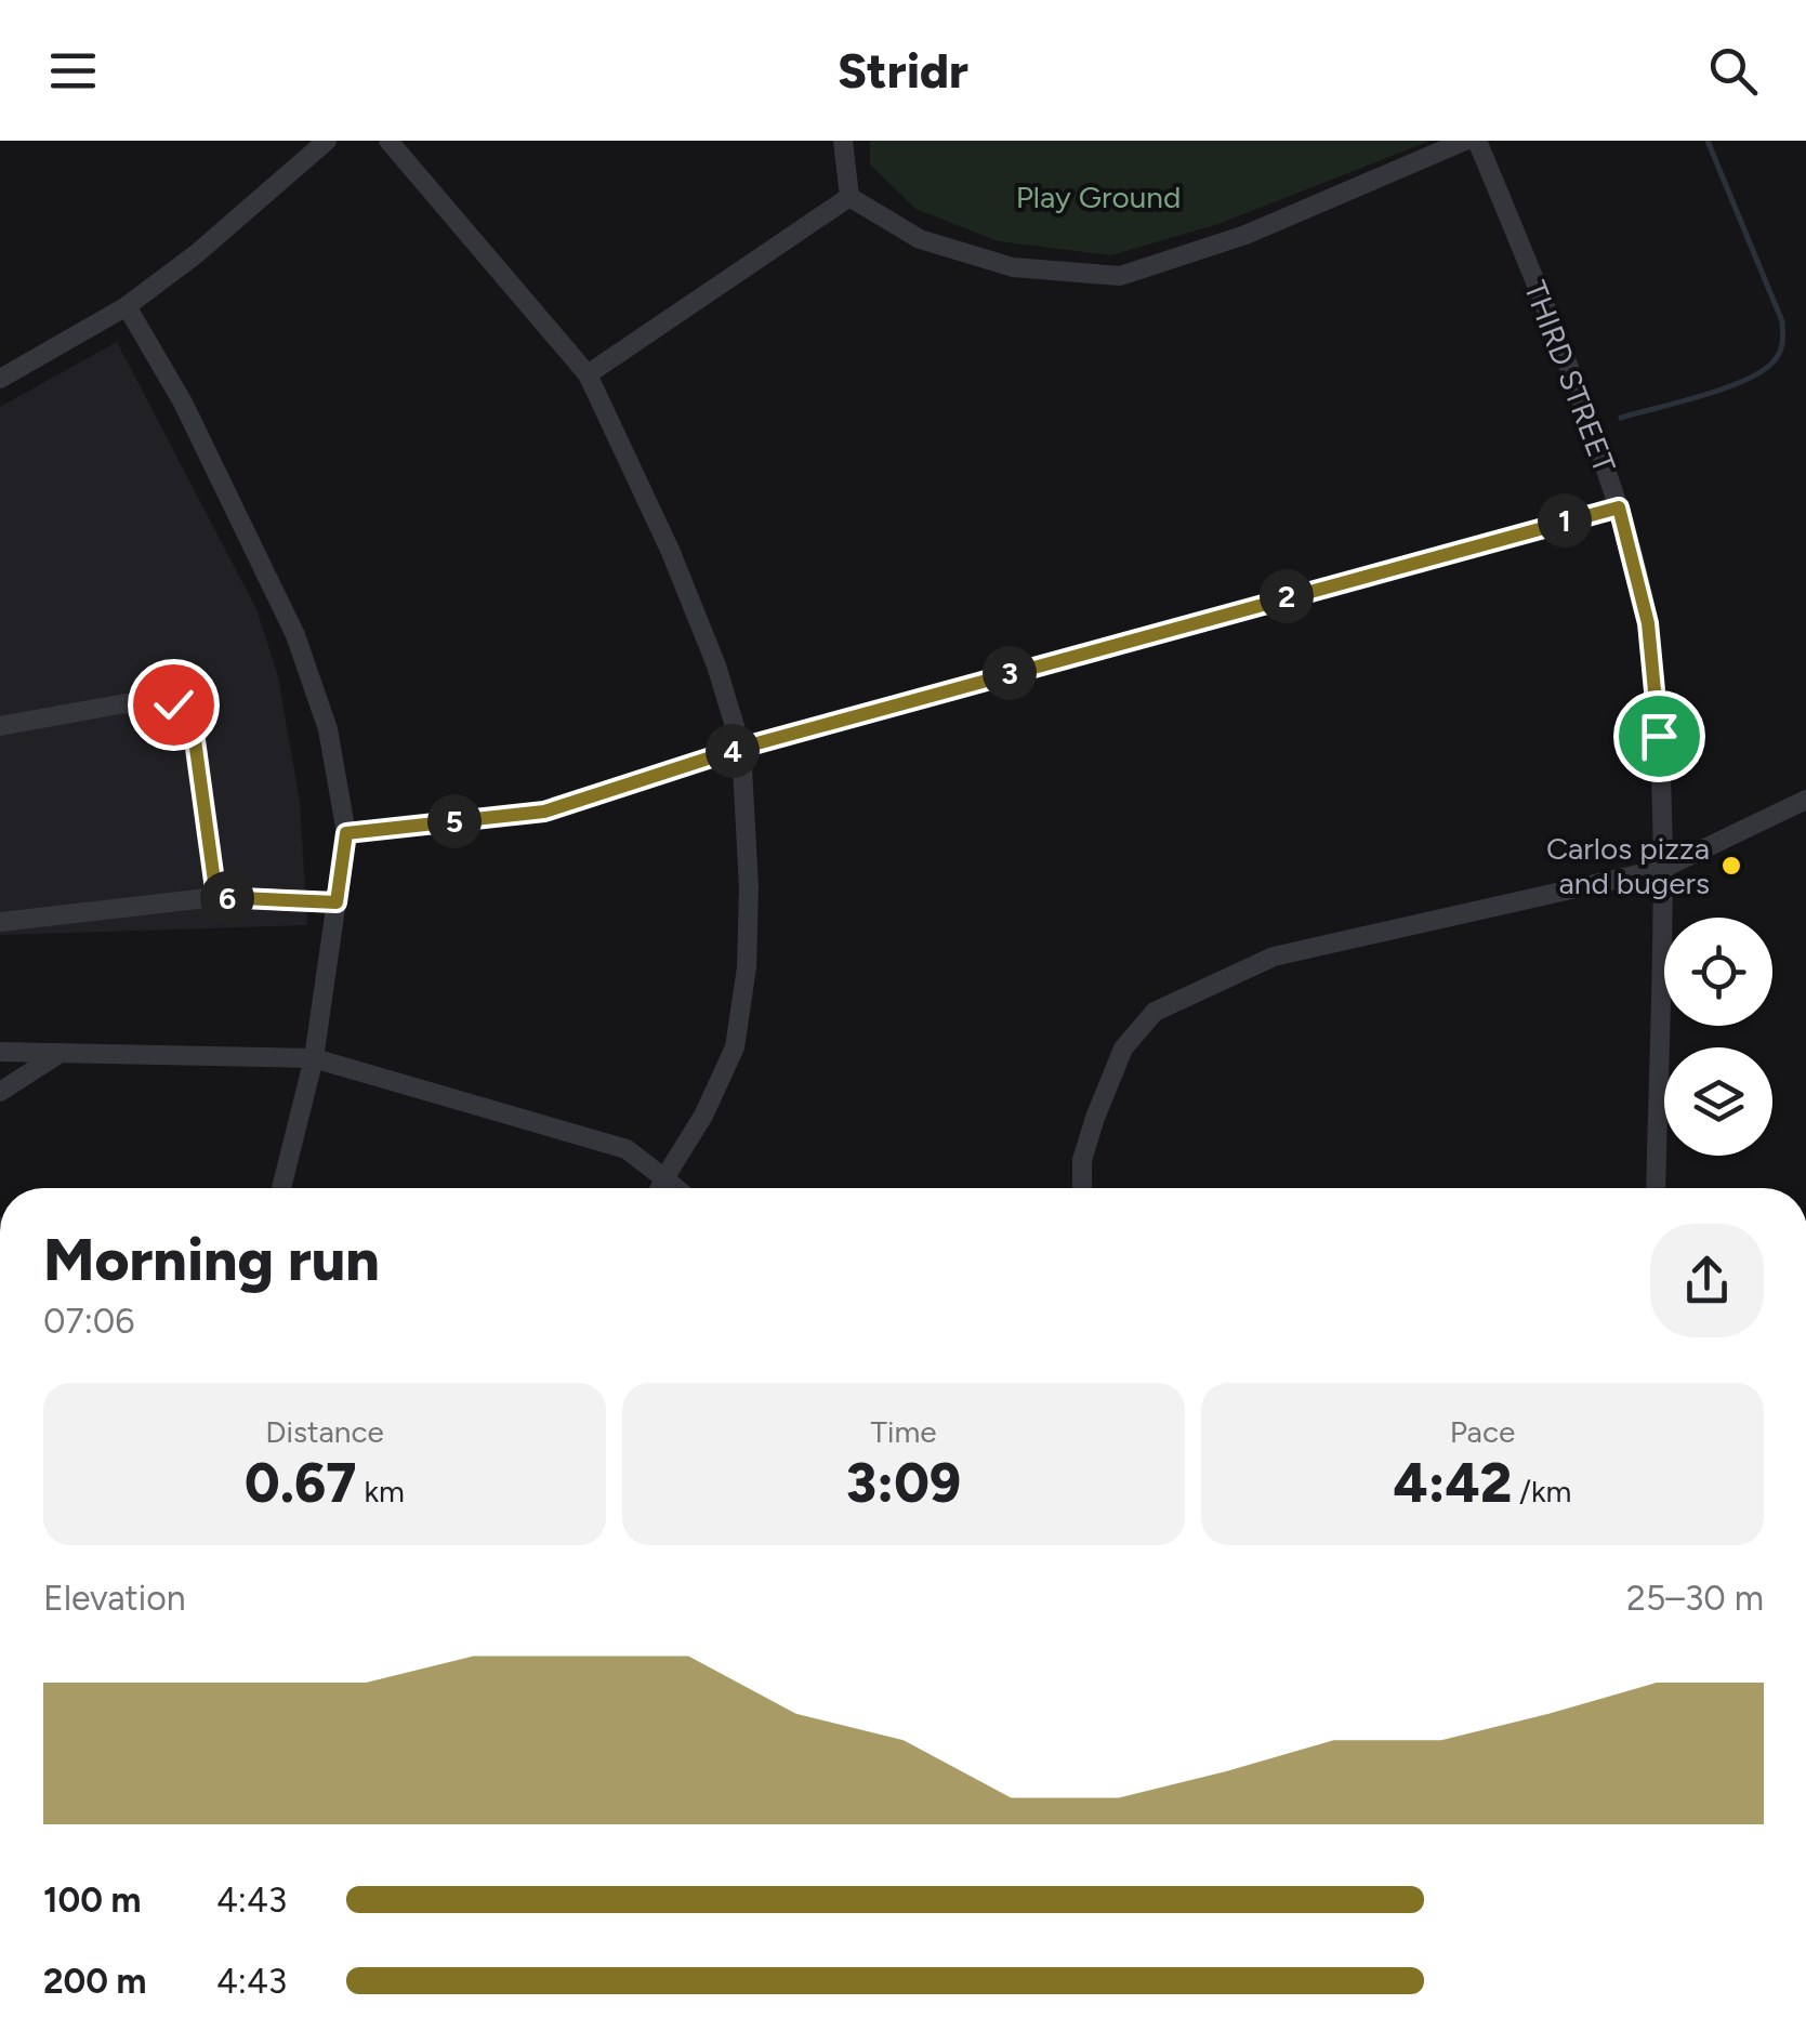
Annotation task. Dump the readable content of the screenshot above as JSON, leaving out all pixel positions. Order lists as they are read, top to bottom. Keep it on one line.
{"streets":{"street":["THIRD STREET"]},"parks":["Play Ground"],"places":["Carlos pizza and bugers"],"page":{"header":"Stridr","pins":["1","2","3","4","5","6"],"heading":["Morning run","07:06"],"stats":[["Distance","0.67 km"],["Time","3:09"],["Pace","4:42 /km"]],"chart":["Elevation","25–30 m"],"list":[{"name":"100 m","note":"4:43"},{"name":"200 m","note":"4:43"}]}}
